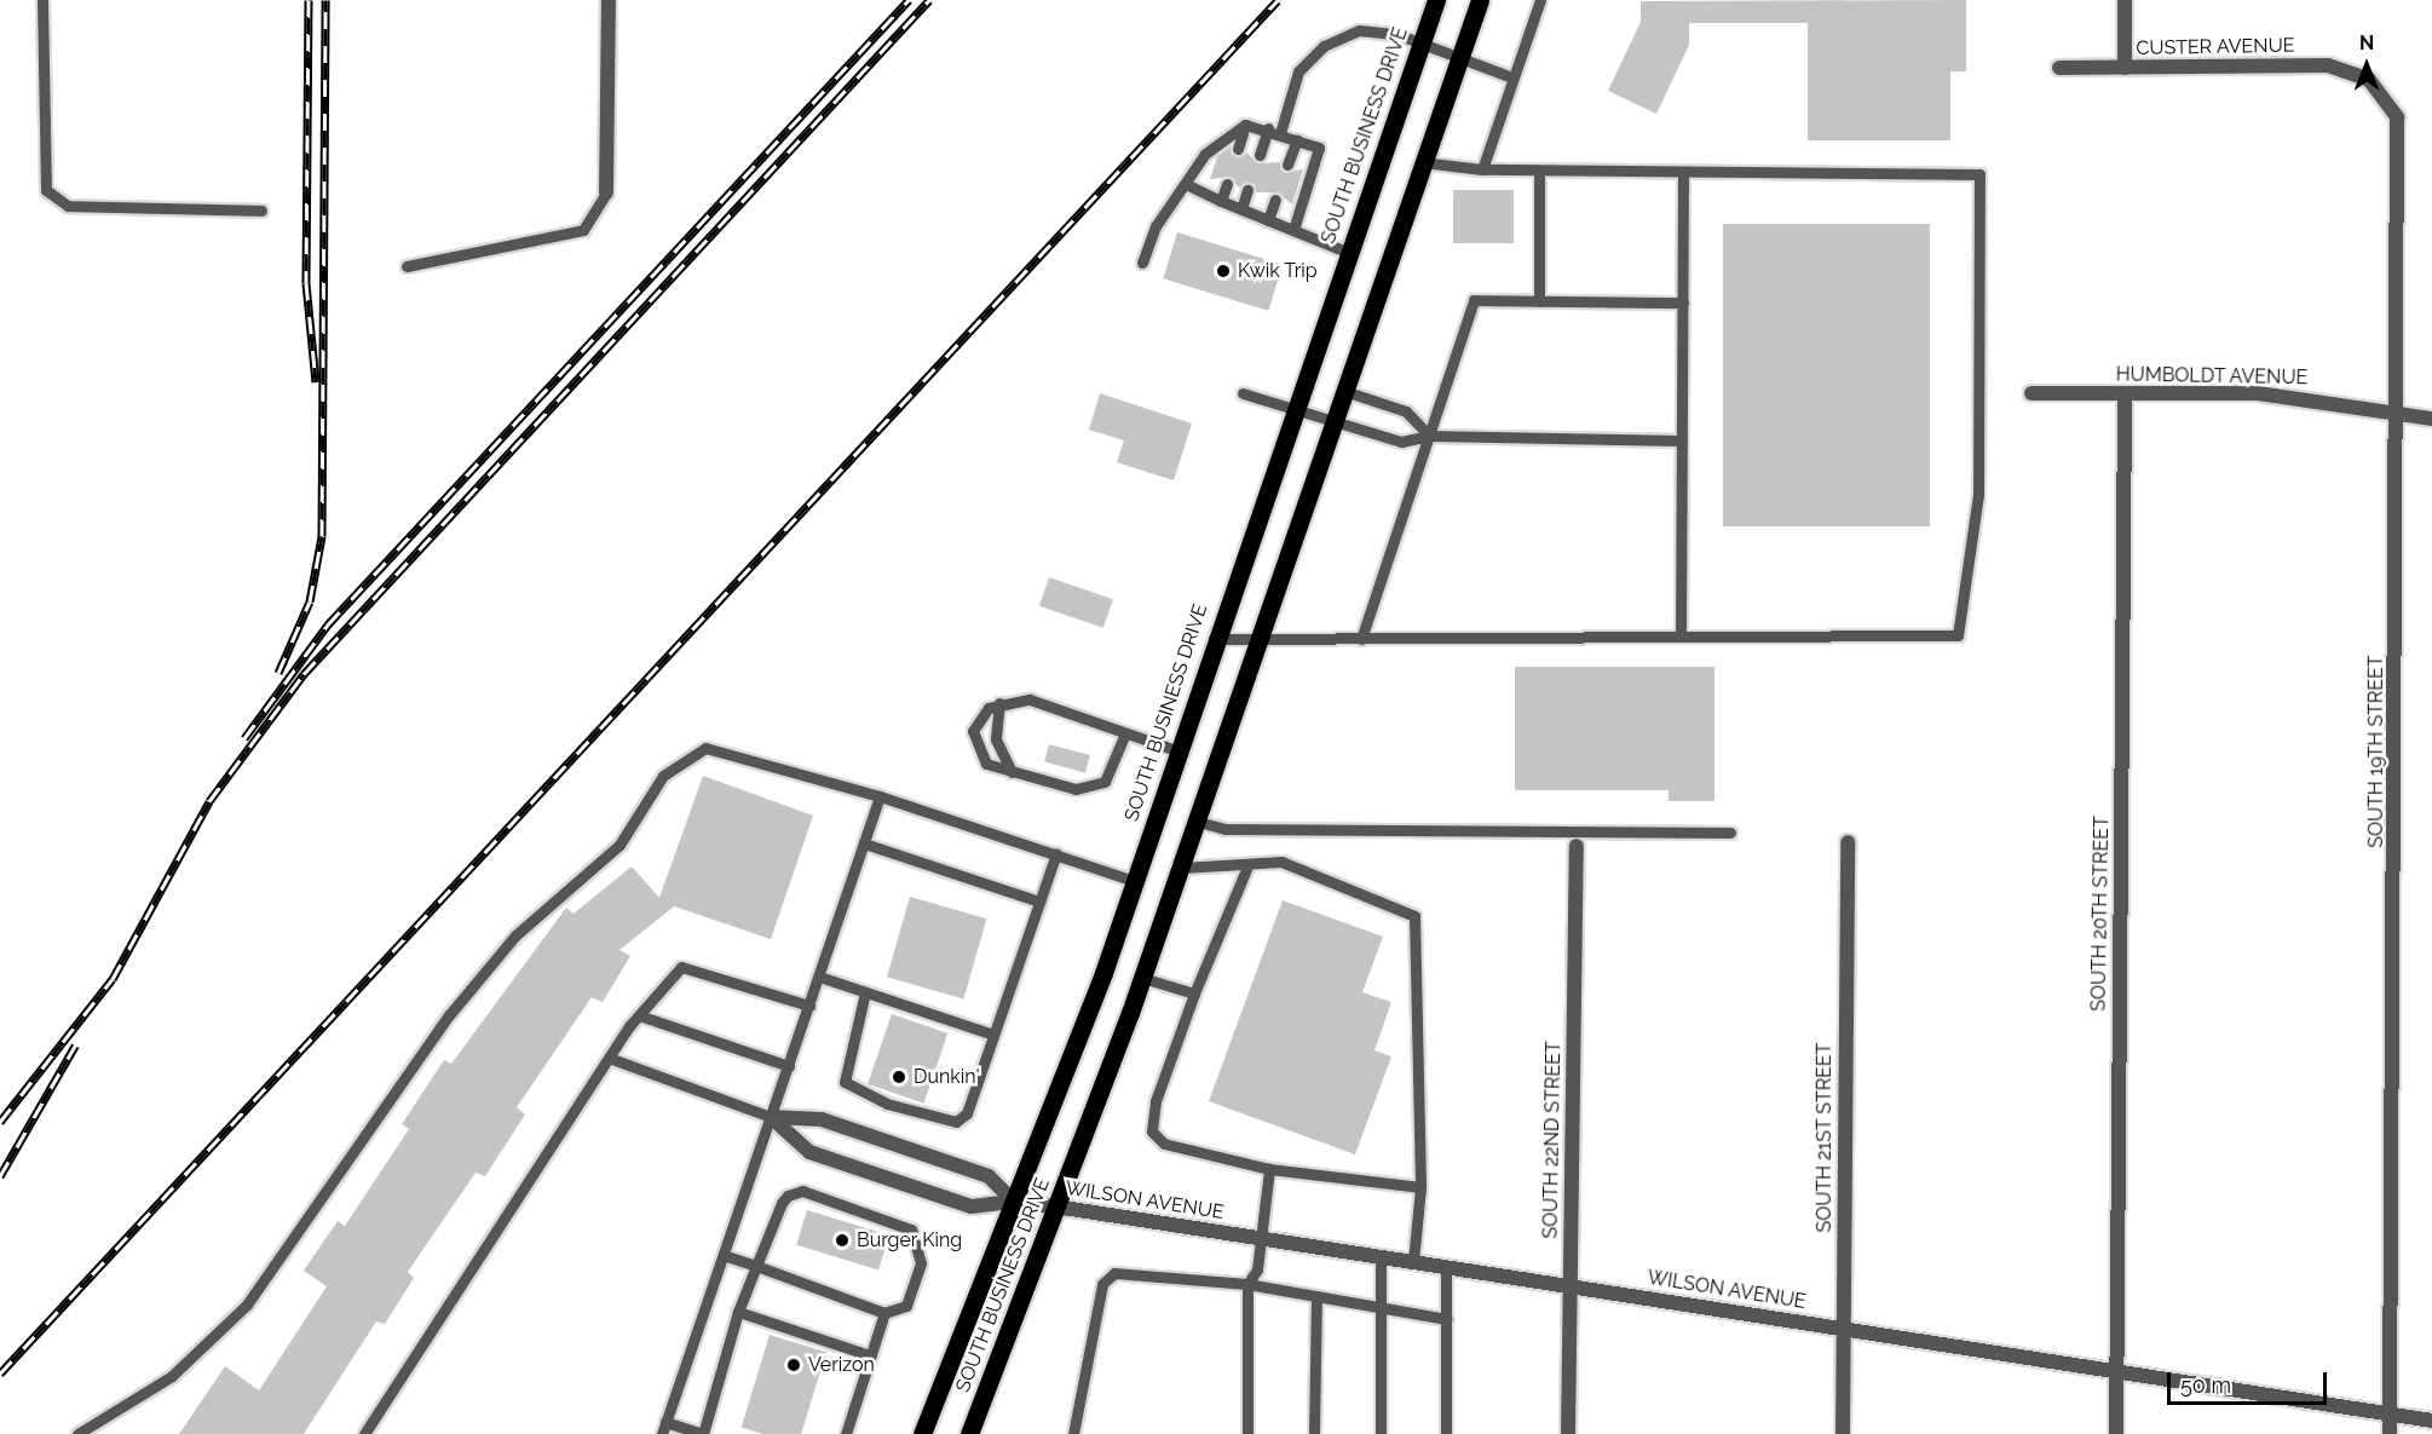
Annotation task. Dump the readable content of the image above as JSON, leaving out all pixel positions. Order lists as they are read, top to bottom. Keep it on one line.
{"streets":{"main road":["SOUTH BUSINESS DRIVE"],"street":["CUSTER AVENUE","HUMBOLDT AVENUE","SOUTH 19TH STREET","SOUTH 20TH STREET","SOUTH 21ST STREET","SOUTH 22ND STREET","WILSON AVENUE"]},"crossings":[["CUSTER AVENUE","SOUTH 19TH STREET"],["SOUTH BUSINESS DRIVE","WILSON AVENUE"],["HUMBOLDT AVENUE","SOUTH 19TH STREET"],["HUMBOLDT AVENUE","SOUTH 20TH STREET"],["SOUTH 19TH STREET","WILSON AVENUE"],["SOUTH 20TH STREET","WILSON AVENUE"],["SOUTH 21ST STREET","WILSON AVENUE"],["SOUTH 22ND STREET","WILSON AVENUE"]],"places":["Kwik Trip","Dunkin'","Burger King","Verizon"],"scale_bar":"50 m","north":"top"}
